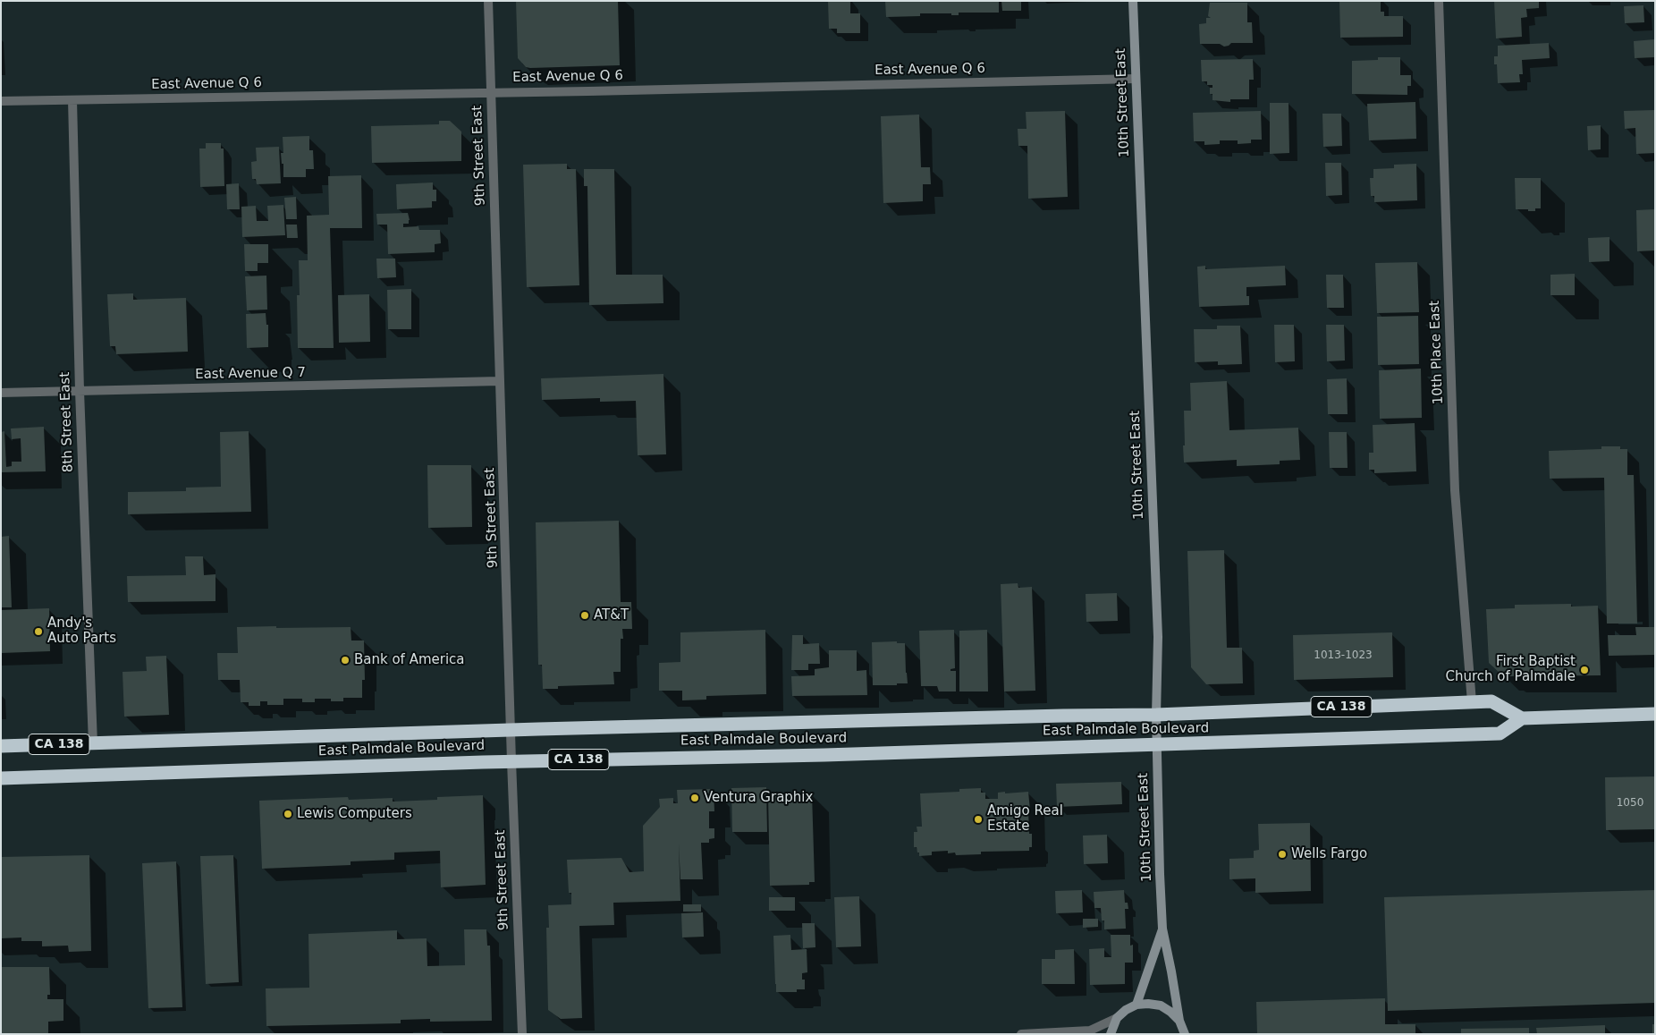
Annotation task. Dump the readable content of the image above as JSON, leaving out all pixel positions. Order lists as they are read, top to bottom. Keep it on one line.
{"streets":{"highway":["CA 138","East Palmdale Boulevard"],"main road":["10th Street East"],"street":["East Avenue Q 6","9th Street East","10th Place East","East Avenue Q 7","8th Street East"]},"crossings":[["East Avenue Q 6","10th Street East"],["East Avenue Q 6","9th Street East"],["East Avenue Q 6","8th Street East"],["10th Street East","East Palmdale Boulevard"],["9th Street East","East Avenue Q 7"],["9th Street East","East Palmdale Boulevard"],["10th Place East","East Palmdale Boulevard"],["East Avenue Q 7","8th Street East"],["8th Street East","East Palmdale Boulevard"]],"places":["AT&T","Andy's Auto Parts","Bank of America","First Baptist Church of Palmdale","Ventura Graphix","Lewis Computers","Amigo Real Estate","Wells Fargo"],"house_numbers":["1013-1023","1050"]}
